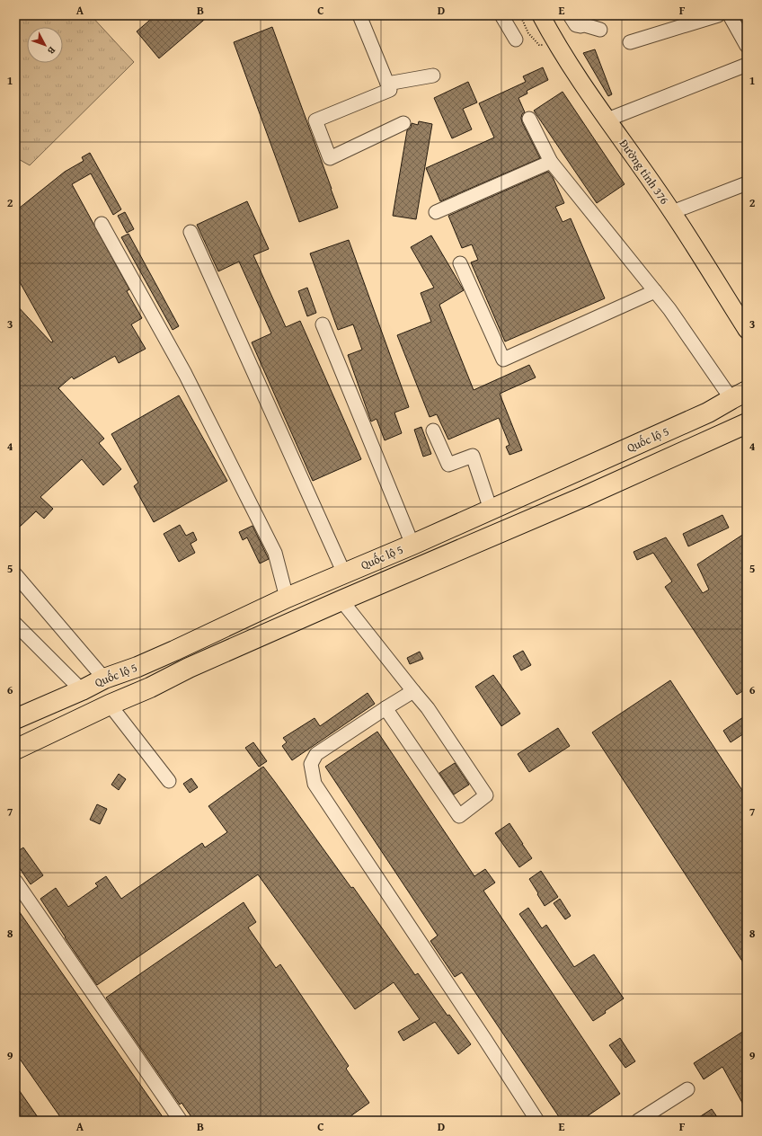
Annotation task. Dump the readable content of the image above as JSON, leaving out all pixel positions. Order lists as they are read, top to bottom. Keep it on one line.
{"streets":{"highway":["Quốc lộ 5"],"main road":["Đường tỉnh 376"]},"north":"bottom right","grid":{"columns":["A","B","C","D","E","F"],"rows":["1","2","3","4","5","6","7","8","9"]}}
